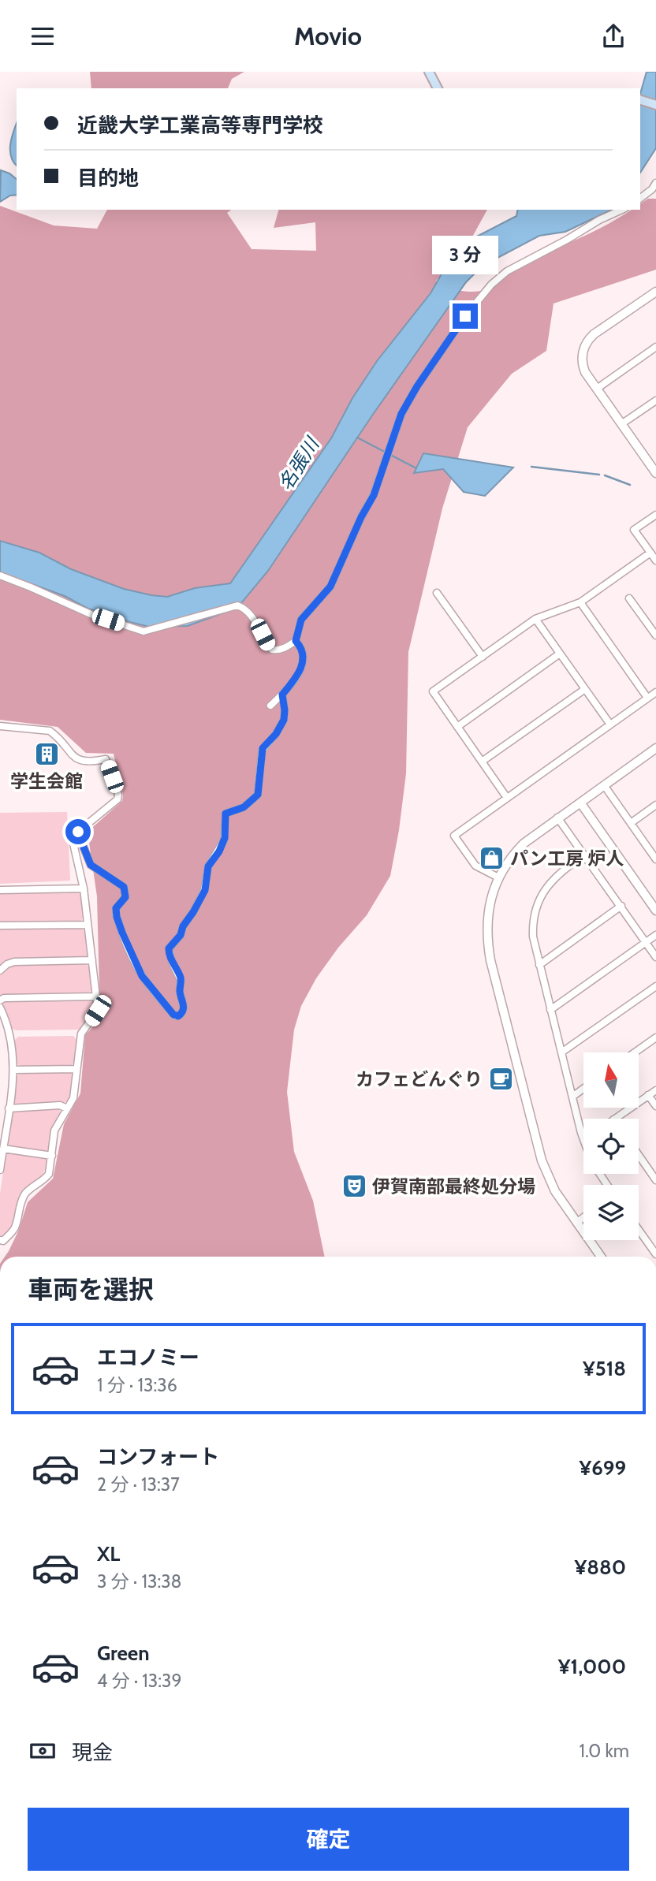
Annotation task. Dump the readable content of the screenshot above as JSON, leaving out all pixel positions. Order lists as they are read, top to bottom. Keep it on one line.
{"water":["名張川"],"places":{"building":["学生会館"],"shop":["パン工房 炉人"],"cafe":["カフェどんぐり"],"theatre":["伊賀南部最終処分場"]},"north":"top","page":{"header":"Movio","banner":["近畿大学工業高等専門学校","目的地"],"bubble":"3 分","heading":"車両を選択","list":[{"name":"エコノミー","note":"1 分 · 13:36","value":"¥518"},{"name":"コンフォート","note":"2 分 · 13:37","value":"¥699"},{"name":"XL","note":"3 分 · 13:38","value":"¥880"},{"name":"Green","note":"4 分 · 13:39","value":"¥1,000"}],"pay":["現金","1.0 km"],"buttons":"確定"}}
